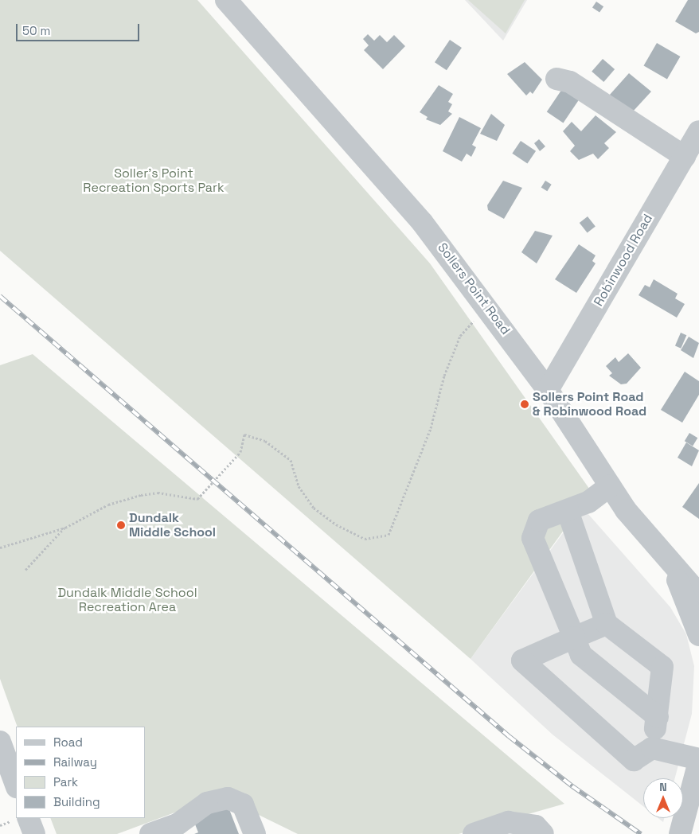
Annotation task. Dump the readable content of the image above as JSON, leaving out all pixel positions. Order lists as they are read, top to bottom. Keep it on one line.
{"streets":{"street":["Robinwood Road","Sollers Point Road"]},"crossings":[["Robinwood Road","Sollers Point Road"]],"parks":["Soller's Point Recreation Sports Park","Dundalk Middle School Recreation Area"],"places":["Sollers Point Road & Robinwood Road","Dundalk Middle School"],"legend":["Road","Railway","Park","Building"],"scale_bar":"50 m","north":"top"}
